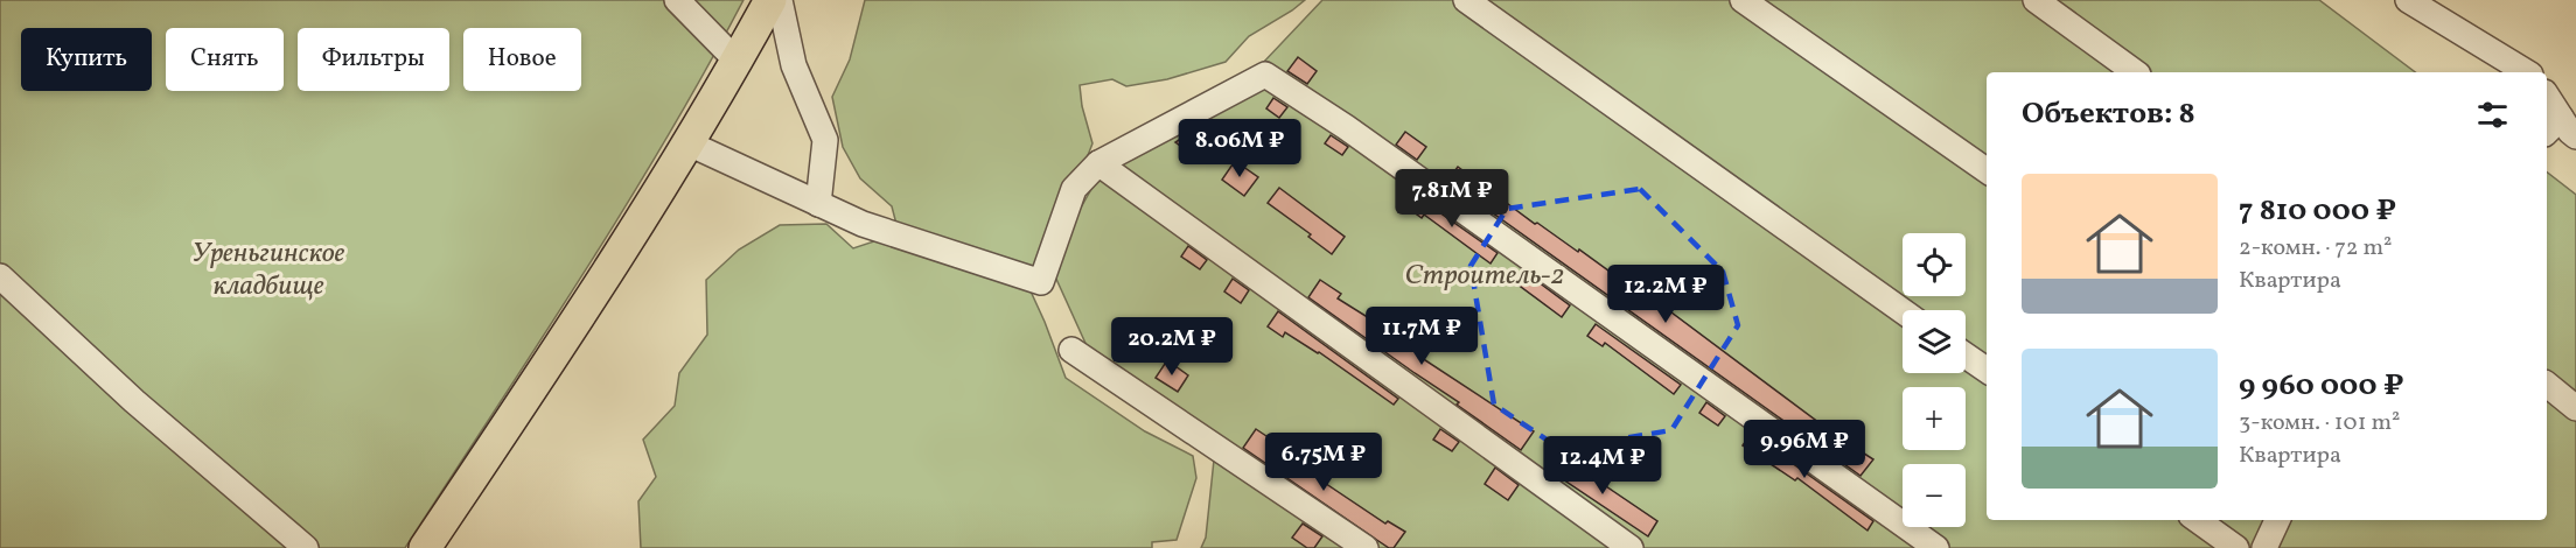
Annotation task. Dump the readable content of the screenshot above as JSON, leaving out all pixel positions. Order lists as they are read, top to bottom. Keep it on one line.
{"parks":["Уреньгинское кладбище","Строитель-2"],"page":{"chip":["Купить","Снять","Фильтры","Новое"],"heading":"Объектов: 8","price":["8.06M ₽","7.81M ₽","12.2M ₽","11.7M ₽","20.2M ₽","9.96M ₽","6.75M ₽","12.4M ₽"],"list":[{"name":"7 810 000 ₽","note":"2-комн. · 72 m² · Квартира"},{"name":"9 960 000 ₽","note":"3-комн. · 101 m² · Квартира"}],"map_buttons":["+","−"]}}
